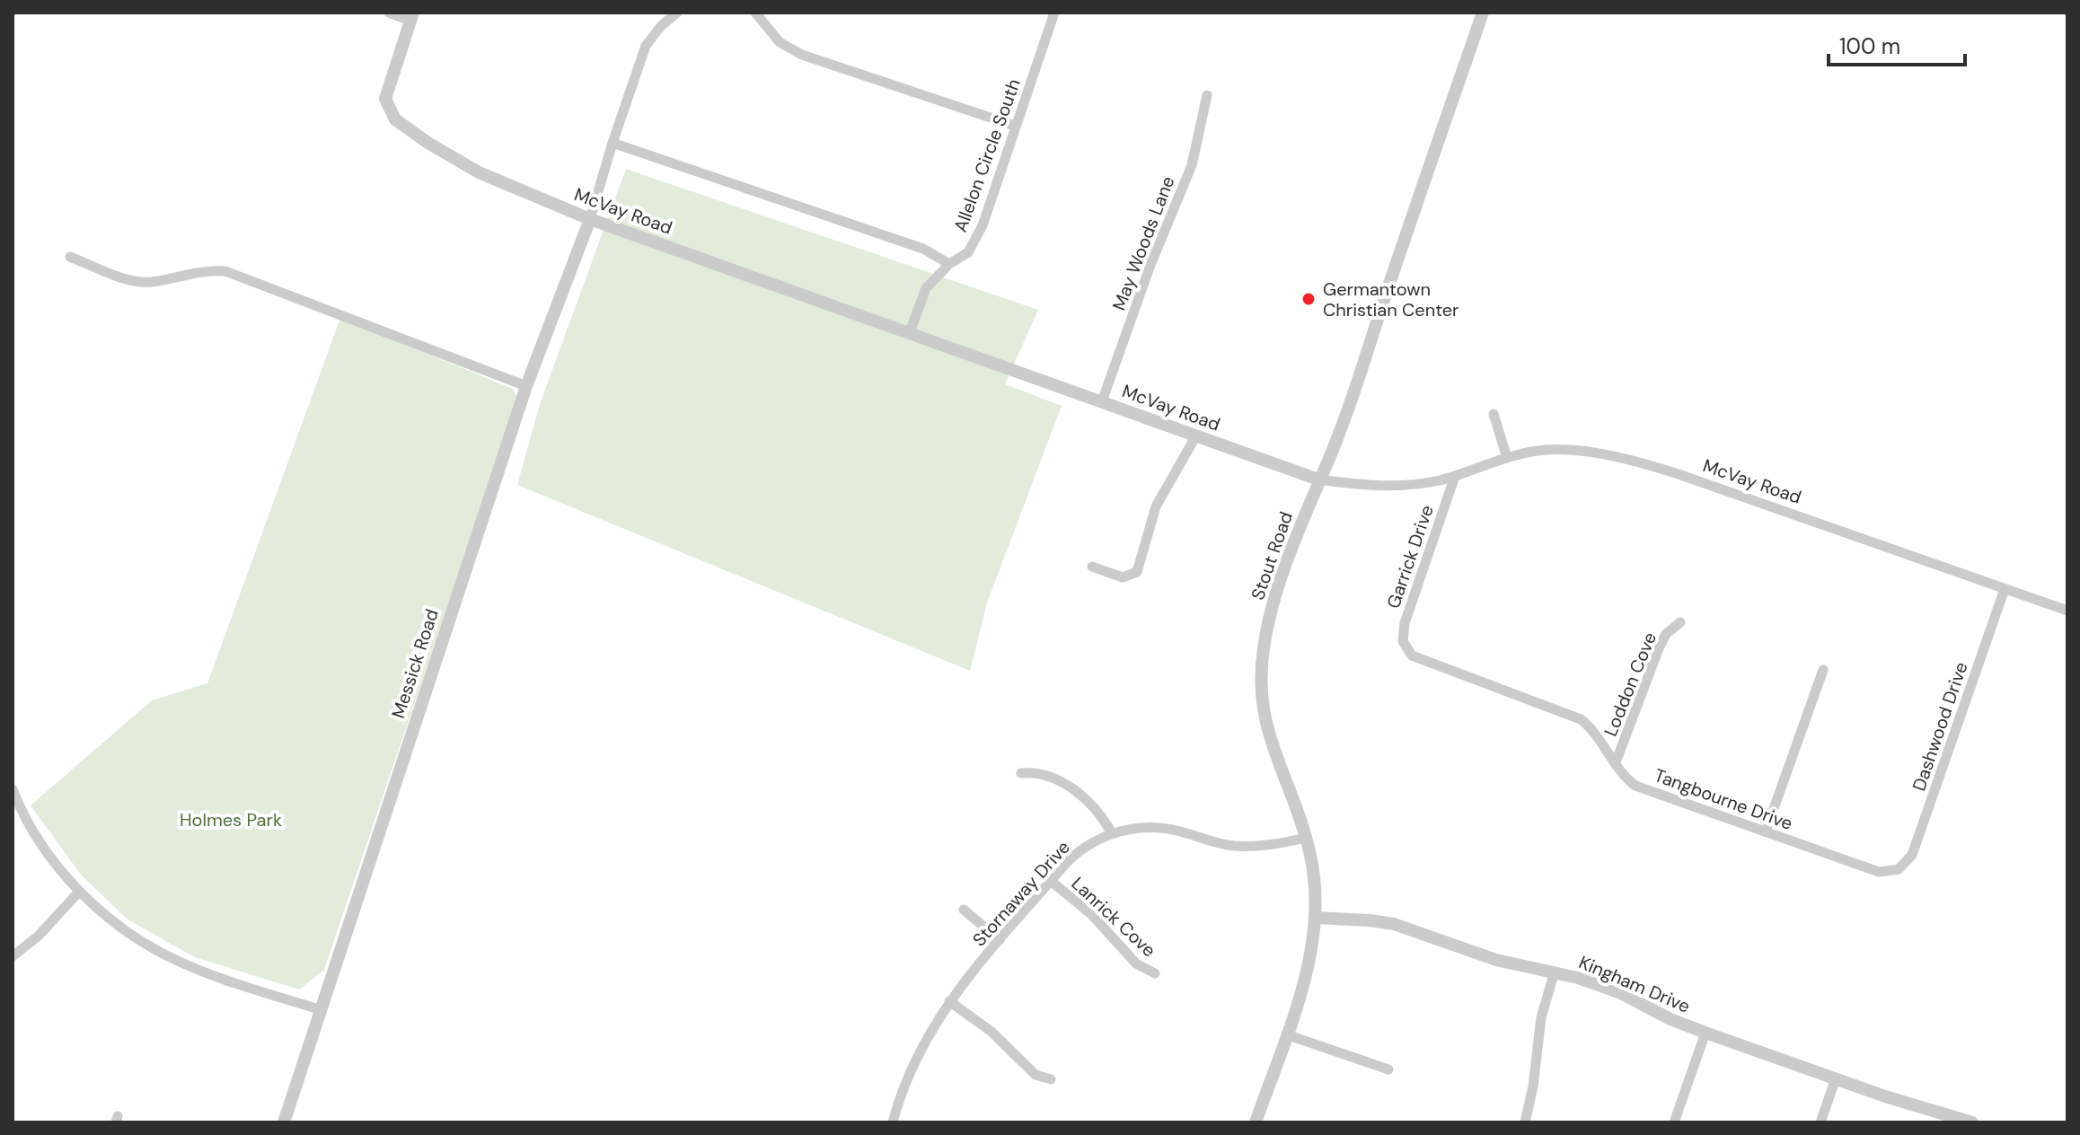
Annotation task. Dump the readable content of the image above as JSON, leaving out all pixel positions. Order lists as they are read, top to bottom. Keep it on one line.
{"streets":{"street":["Allelon Circle South","McVay Road","May Woods Lane","Stout Road","Garrick Drive","Messick Road","Loddon Cove","Dashwood Drive","Tangbourne Drive","Stornaway Drive","Lanrick Cove","Kingham Drive"]},"crossings":[["Allelon Circle South","McVay Road"],["McVay Road","May Woods Lane"],["McVay Road","Stout Road"],["McVay Road","Garrick Drive"],["McVay Road","Messick Road"],["McVay Road","Dashwood Drive"],["Stout Road","Stornaway Drive"],["Stout Road","Kingham Drive"],["Garrick Drive","Tangbourne Drive"],["Loddon Cove","Tangbourne Drive"],["Dashwood Drive","Tangbourne Drive"],["Stornaway Drive","Lanrick Cove"]],"parks":["Holmes Park"],"places":["Germantown Christian Center"],"scale_bar":"100 m"}
